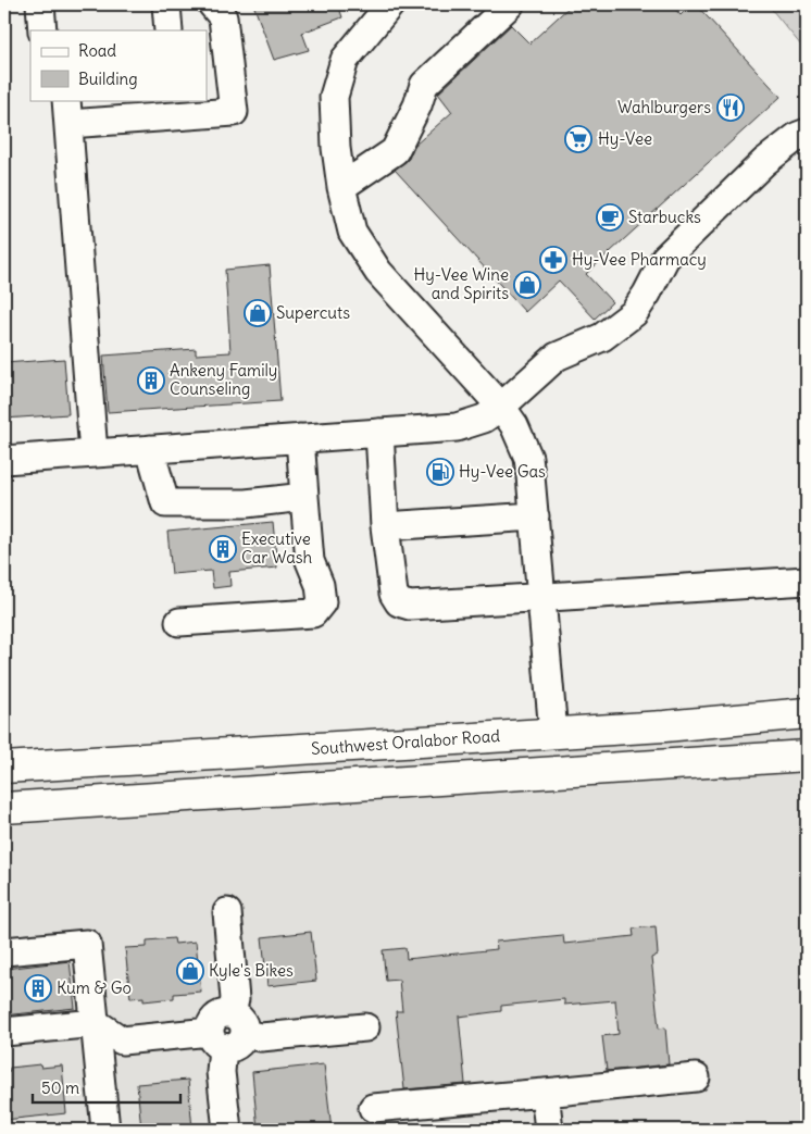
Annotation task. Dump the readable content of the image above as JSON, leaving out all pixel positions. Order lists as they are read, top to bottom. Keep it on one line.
{"streets":{"main road":["Southwest Oralabor Road"]},"places":{"restaurant":["Wahlburgers"],"supermarket":["Hy-Vee"],"cafe":["Starbucks"],"pharmacy":["Hy-Vee Pharmacy"],"shop":["Hy-Vee Wine and Spirits","Supercuts","Kyle's Bikes"],"building":["Ankeny Family Counseling","Executive Car Wash","Kum & Go"],"fuel station":["Hy-Vee Gas"]},"legend":["Road","Building"],"scale_bar":"50 m"}
